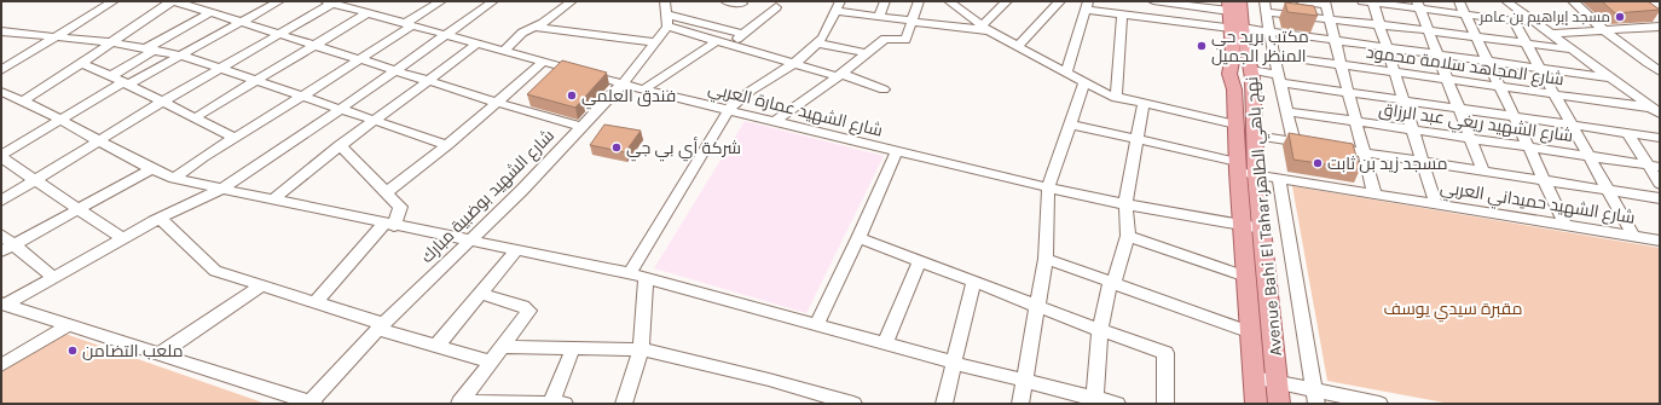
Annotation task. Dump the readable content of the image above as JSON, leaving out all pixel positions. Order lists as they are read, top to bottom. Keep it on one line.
{"streets":{"main road":["Avenue Bahi El Tahar,نهج باهي الطاهر"],"street":["شارع المجاهد سلامة محمود","شارع الشهيد عمارة العربي","شارع الشهيد ريغي عبد الرزاق","شارع الشهيد بوضبية مبارك","شارع الشهيد حميداني العربي"]},"crossings":[["شارع الشهيد عمارة العربي","شارع الشهيد بوضبية مبارك"],["شارع الشهيد عمارة العربي","Avenue Bahi El Tahar,نهج باهي الطاهر"],["شارع الشهيد حميداني العربي","Avenue Bahi El Tahar,نهج باهي الطاهر"]],"parks":["مقبرة سيدي يوسف"],"places":["مسجد إبراهيم بن عامر","مكتب بريد حي المنظر الجميل","فندق العلمي","شركة أي بي جي","مسجد زيد بن ثابت","ملعب التضامن"]}
